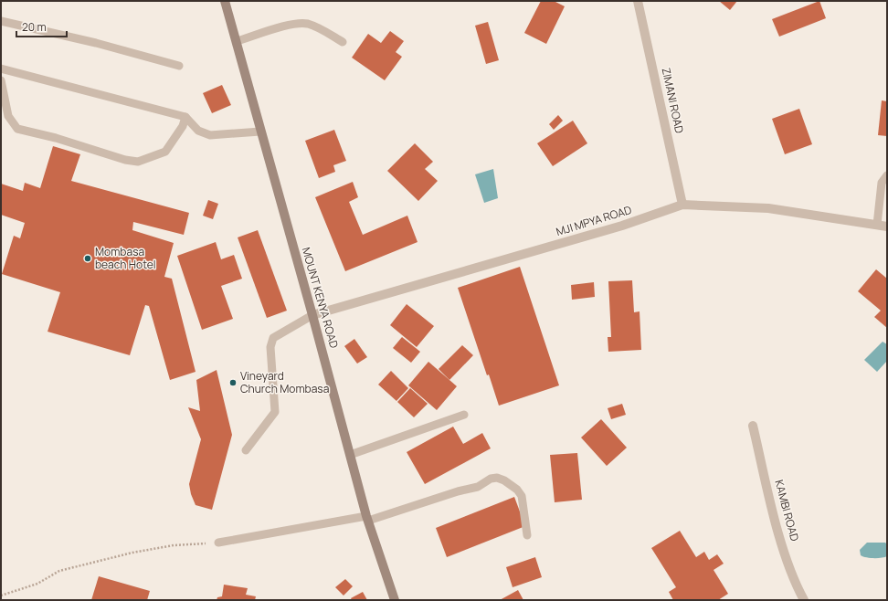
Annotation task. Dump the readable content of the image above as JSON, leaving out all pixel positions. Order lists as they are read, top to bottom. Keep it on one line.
{"streets":{"main road":["MOUNT KENYA ROAD"],"street":["ZIMANI ROAD","MJI MPYA ROAD","KAMBI ROAD"]},"crossings":[["ZIMANI ROAD","MJI MPYA ROAD"],["MJI MPYA ROAD","MOUNT KENYA ROAD"]],"places":["Mombasa beach Hotel","Vineyard Church Mombasa"],"scale_bar":"20 m"}
